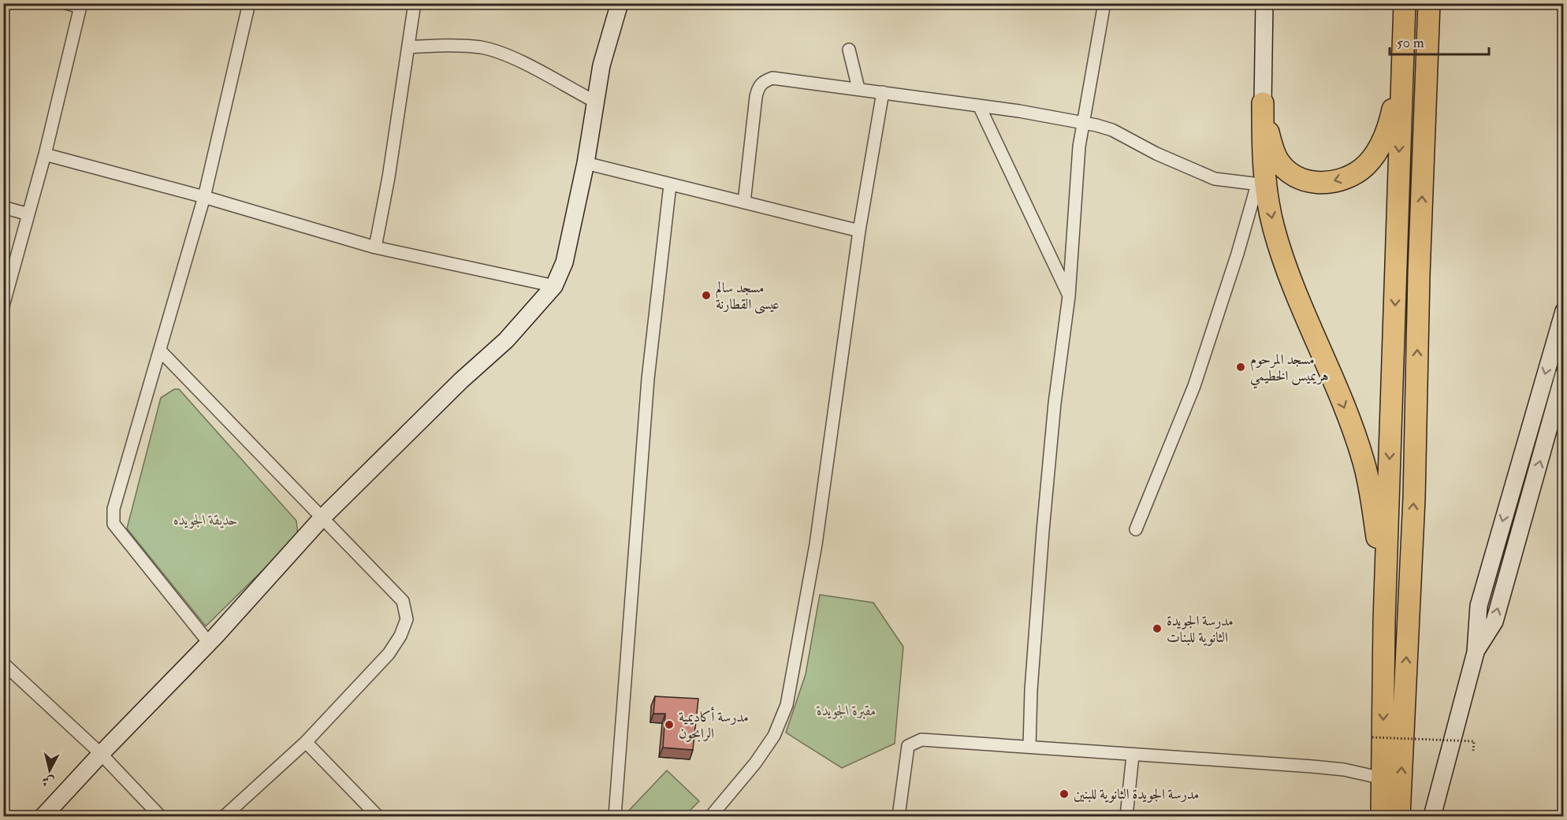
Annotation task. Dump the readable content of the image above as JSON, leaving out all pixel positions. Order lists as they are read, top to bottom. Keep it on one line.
{"parks":["حديقة الجويده","مقبرة الجويدة"],"places":["مسجد سالم عيسى القطارنة","مسجد المرحوم هريميس الخطيمي","مدرسة الجويدة الثانوية للبنات","مدرسة أكاديمية الرابحون","مدرسة الجويدة الثانوية للبنين"],"scale_bar":"50 m","north":"bottom"}
